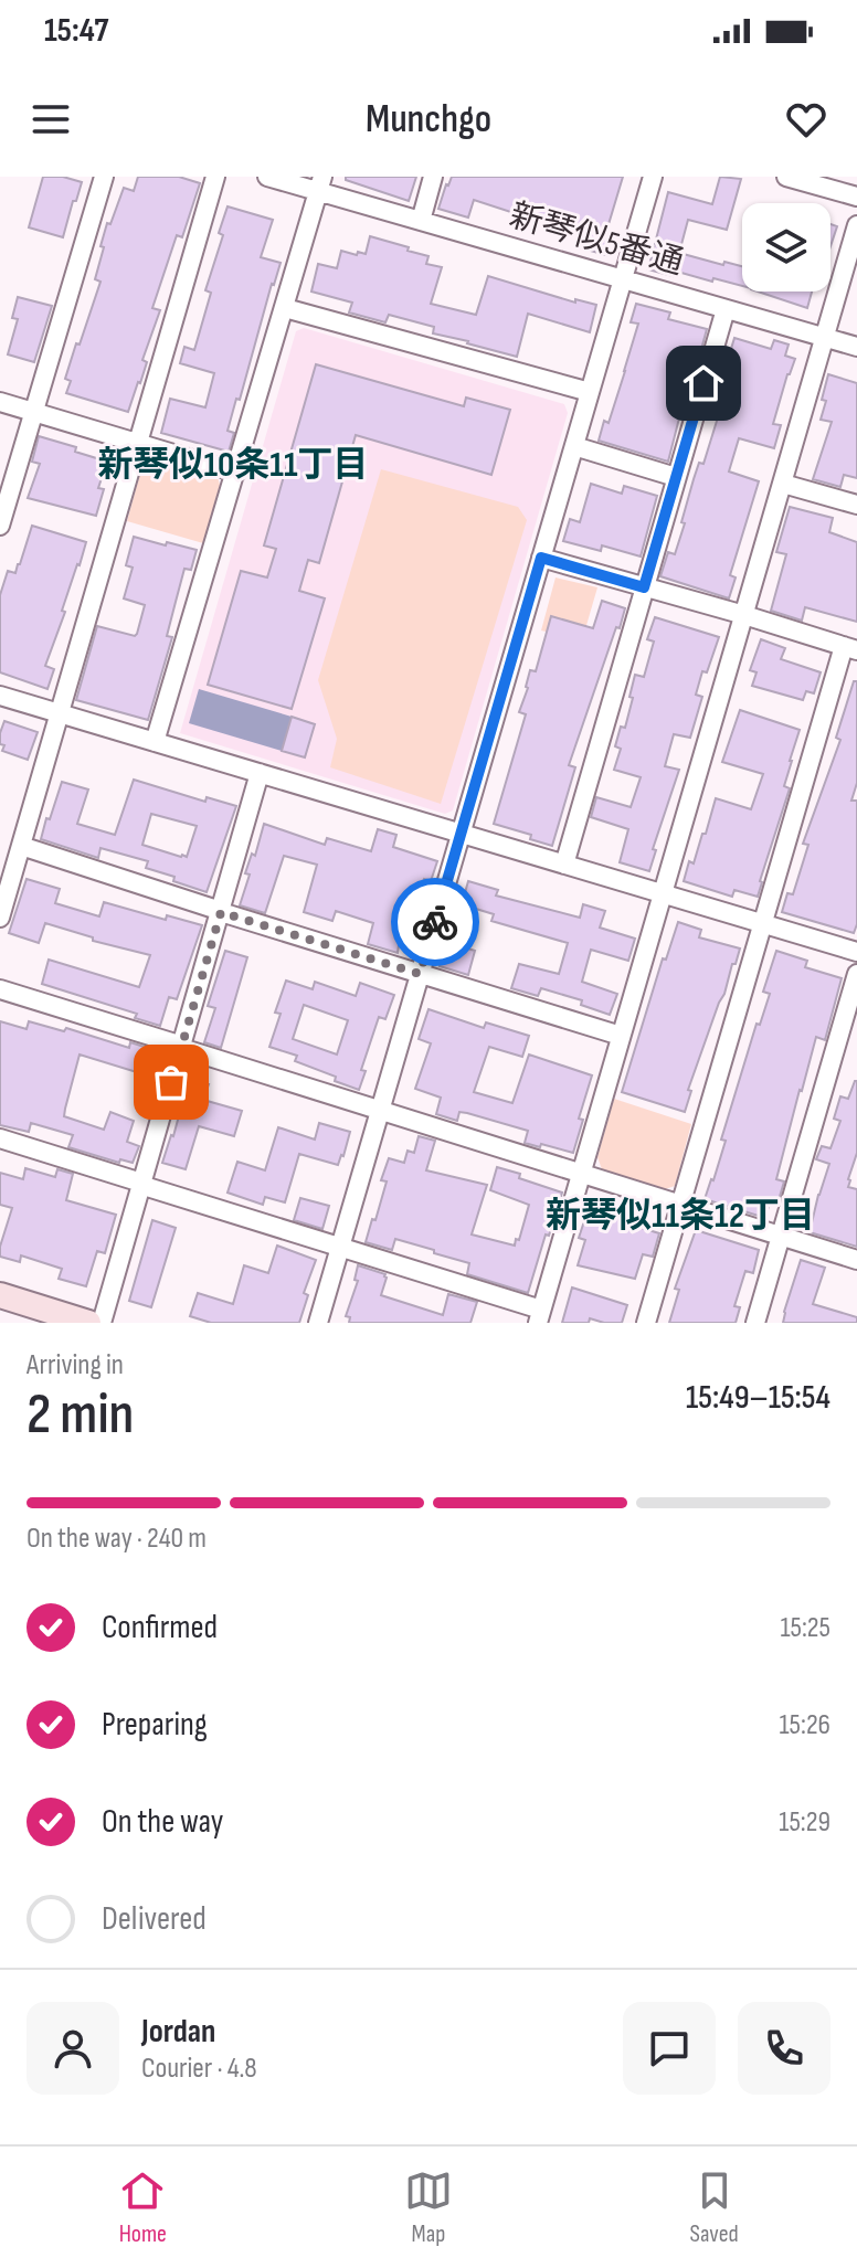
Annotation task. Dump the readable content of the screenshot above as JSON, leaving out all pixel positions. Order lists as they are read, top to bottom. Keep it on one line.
{"streets":{"street":["新琴似5番通"]},"districts":["新琴似10条11丁目","新琴似11条12丁目"],"page":{"status":"15:47","header":"Munchgo","heading":["2 min","Arriving in","15:49–15:54"],"panel":["Jordan","Courier · 4.8"],"bar":"On the way · 240 m","list":[["Confirmed","15:25"],["Preparing","15:26"],["On the way","15:29"],"Delivered"],"tabs":["Home","Map","Saved"]}}
